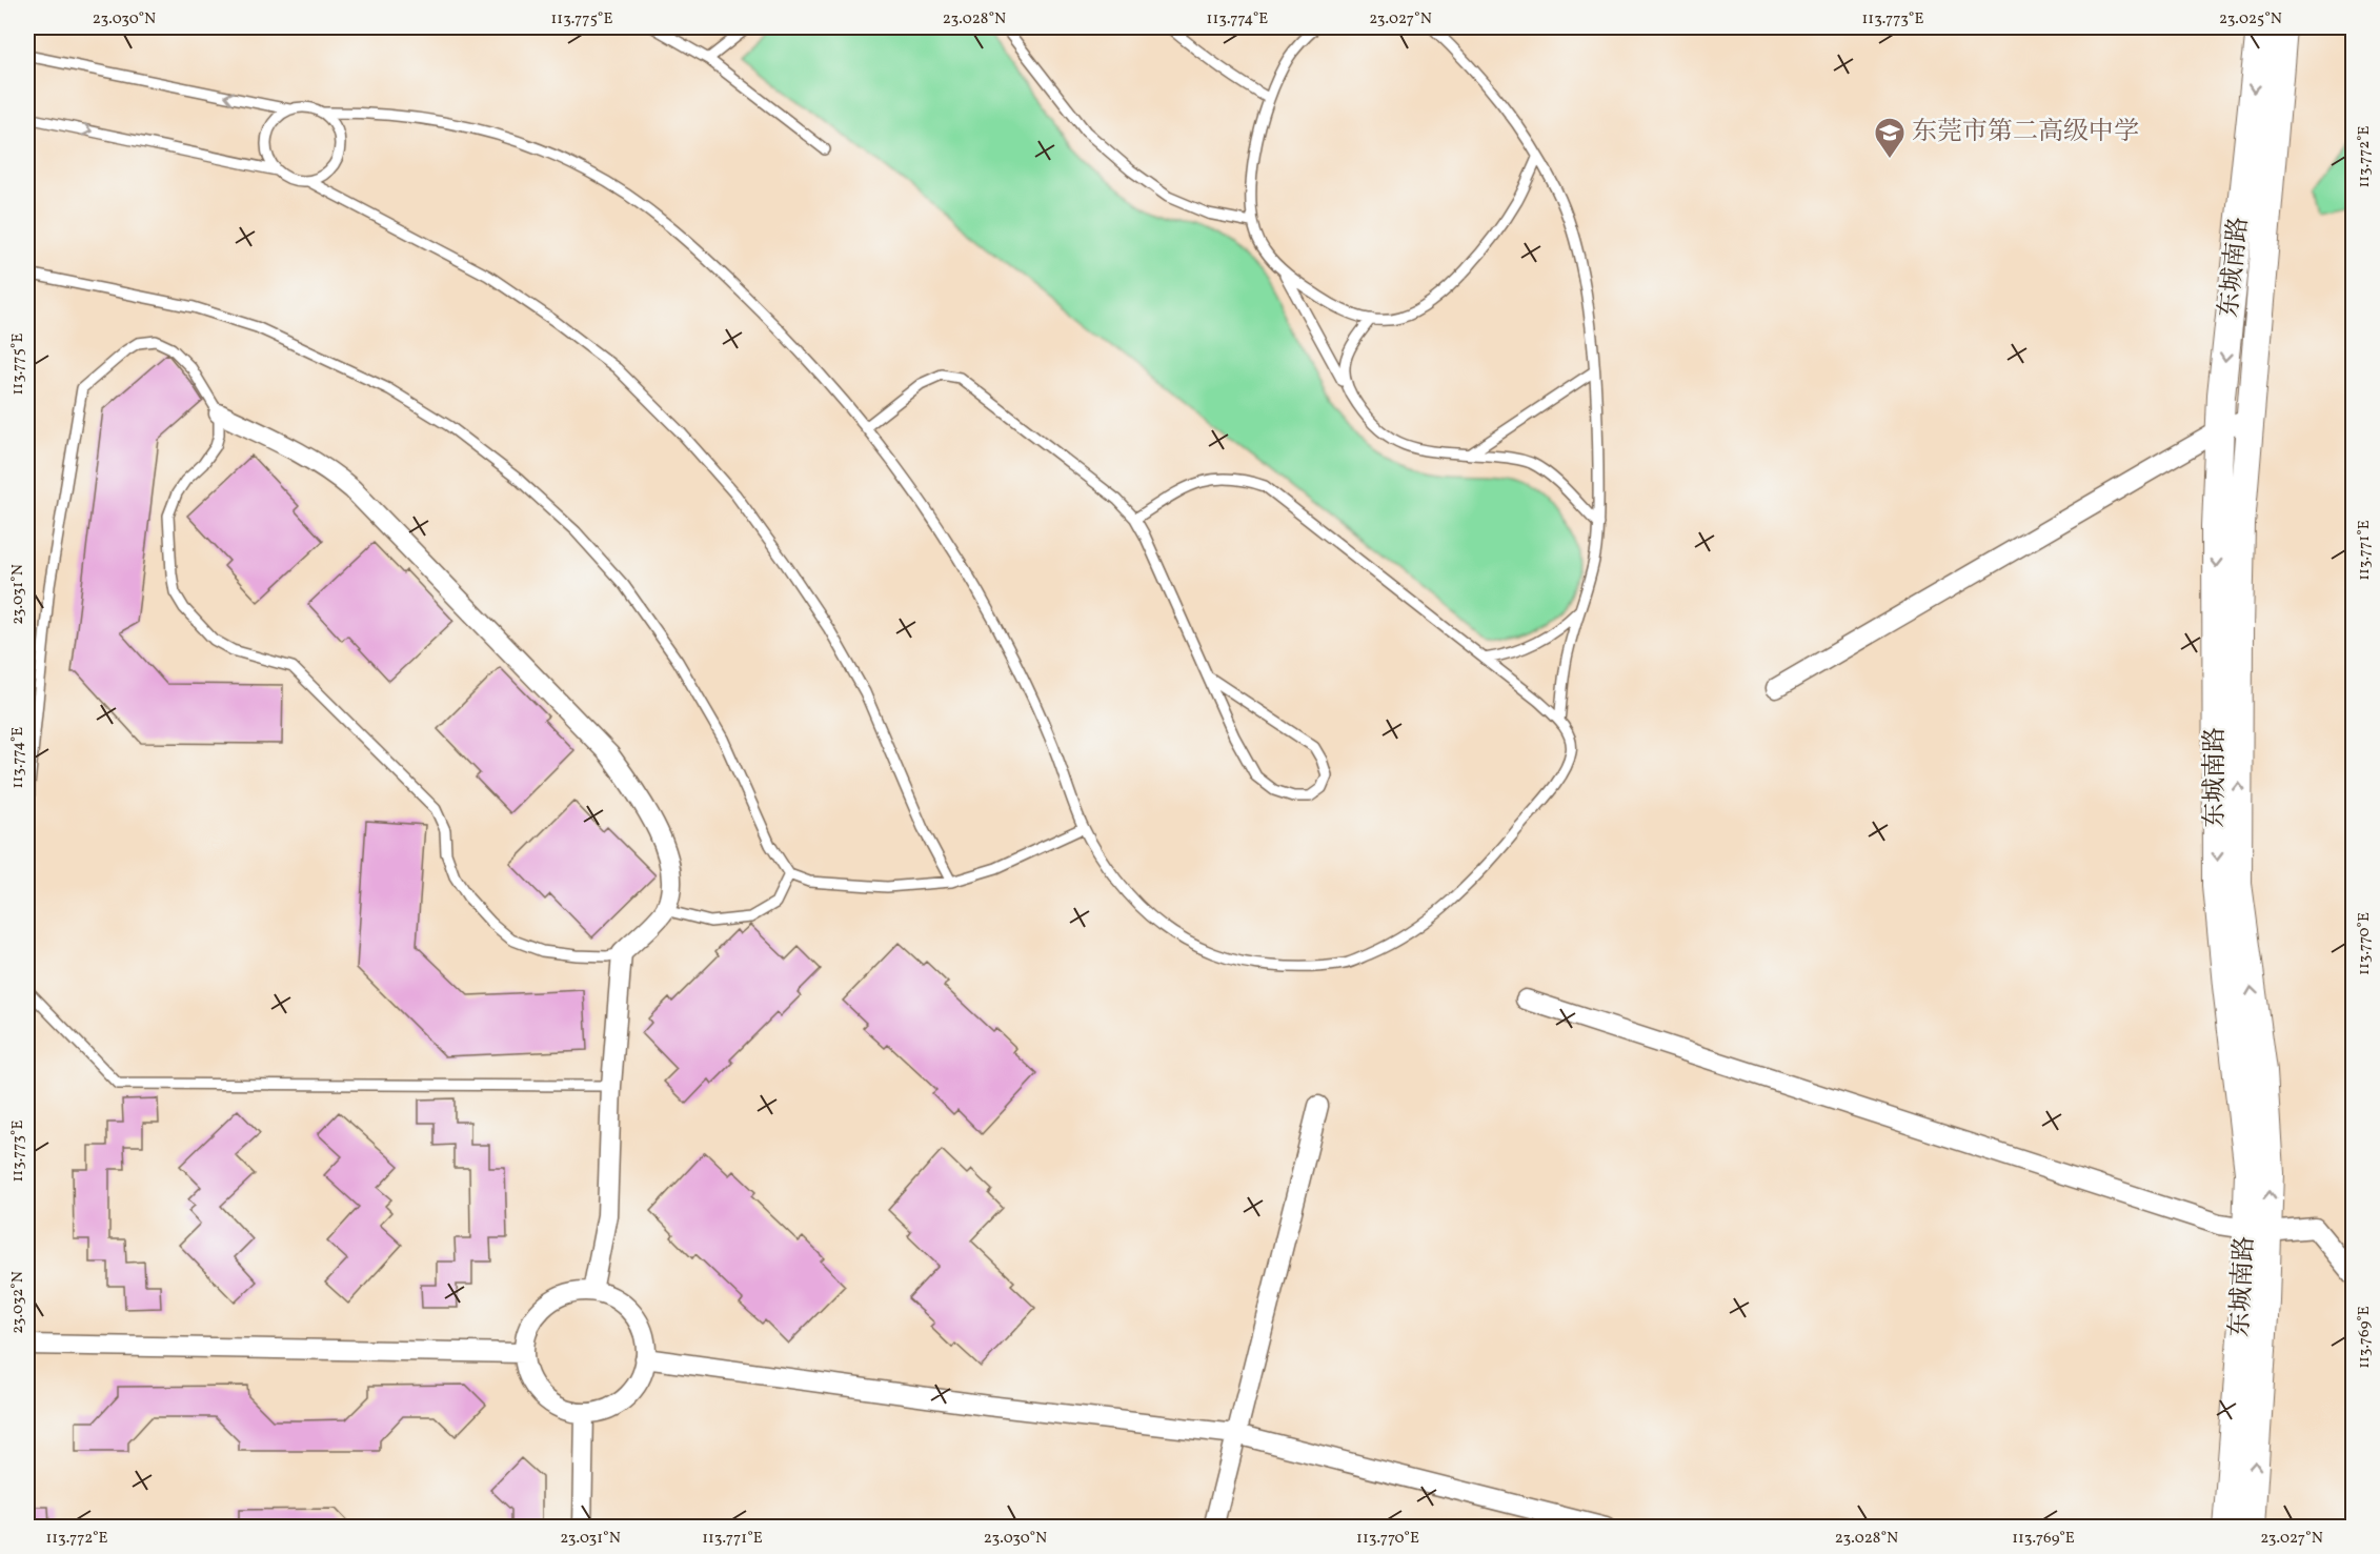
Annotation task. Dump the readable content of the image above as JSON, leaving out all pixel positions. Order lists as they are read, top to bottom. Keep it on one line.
{"streets":{"street":["东城南路"]},"places":{"school or university":["东莞市第二高级中学"]},"coordinates":["23.030°N","113.775°E","23.028°N","113.774°E","23.027°N","113.773°E","23.025°N","113.772°E","113.771°E","23.031°N","113.770°E","23.032°N","113.769°E"]}
